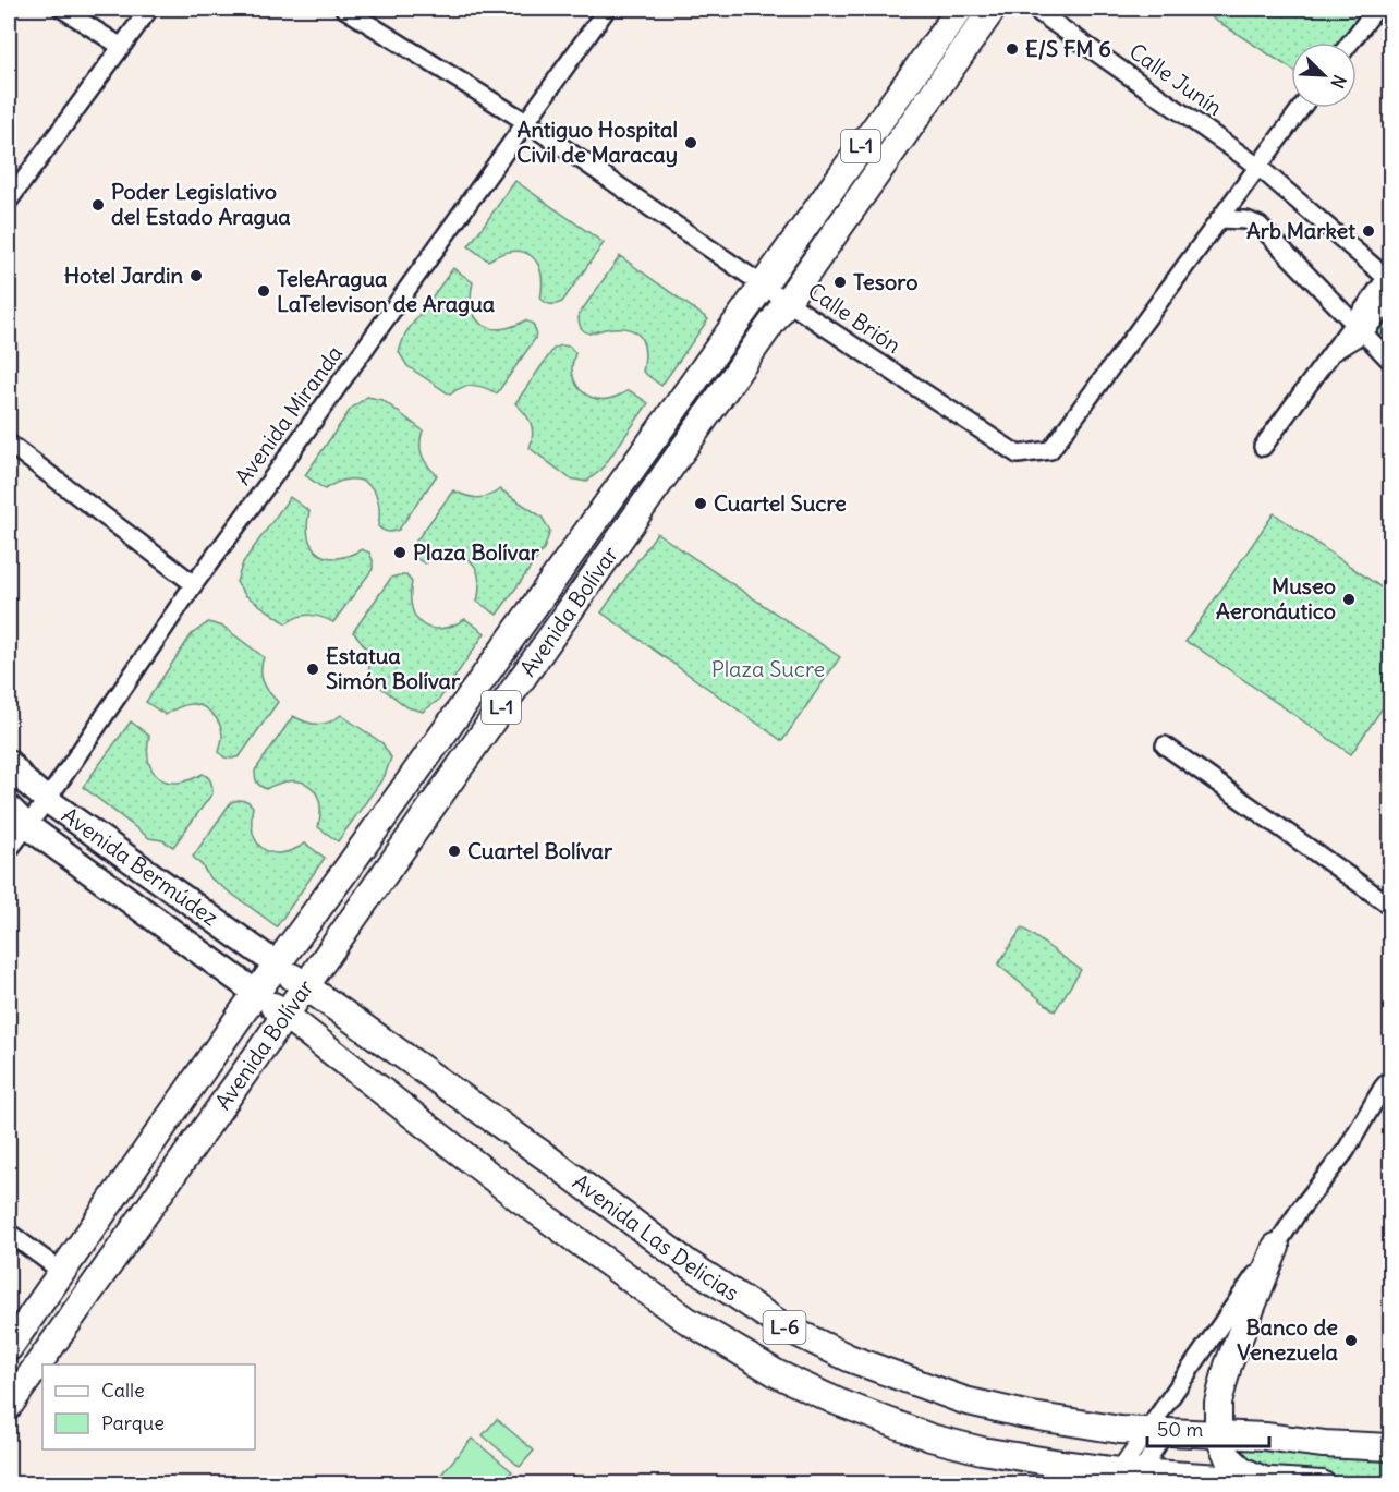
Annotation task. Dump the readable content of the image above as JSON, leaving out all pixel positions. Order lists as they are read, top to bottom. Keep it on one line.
{"streets":{"main road":["L-1","Avenida Bolívar","Avenida Las Delicias","L-6"],"street":["Calle Junín","Calle Brión","Avenida Miranda","Avenida Bermúdez"]},"crossings":[["Calle Junín","Calle Brión"],["Calle Brión","Avenida Miranda"],["Calle Brión","Avenida Bolívar"],["Avenida Miranda","Avenida Bermúdez"],["Avenida Bolívar","Avenida Bermúdez"],["Avenida Bolívar","Avenida Las Delicias"],["Avenida Bolívar","L-6"],["Avenida Bermúdez","Avenida Las Delicias"],["Avenida Bermúdez","L-6"],["Avenida Las Delicias","L-6"]],"parks":["Plaza Sucre"],"places":["E/S FM 6","Antiguo Hospital Civil de Maracay","Poder Legislativo del Estado Aragua","Arb Market","Hotel Jardin","Tesoro","TeleAragua LaTelevison de Aragua","Cuartel Sucre","Plaza Bolívar","Museo Aeronáutico","Estatua Simón Bolívar","Cuartel Bolívar","Banco de Venezuela"],"legend":["Calle","Parque"],"scale_bar":"50 m","north":"bottom right"}
